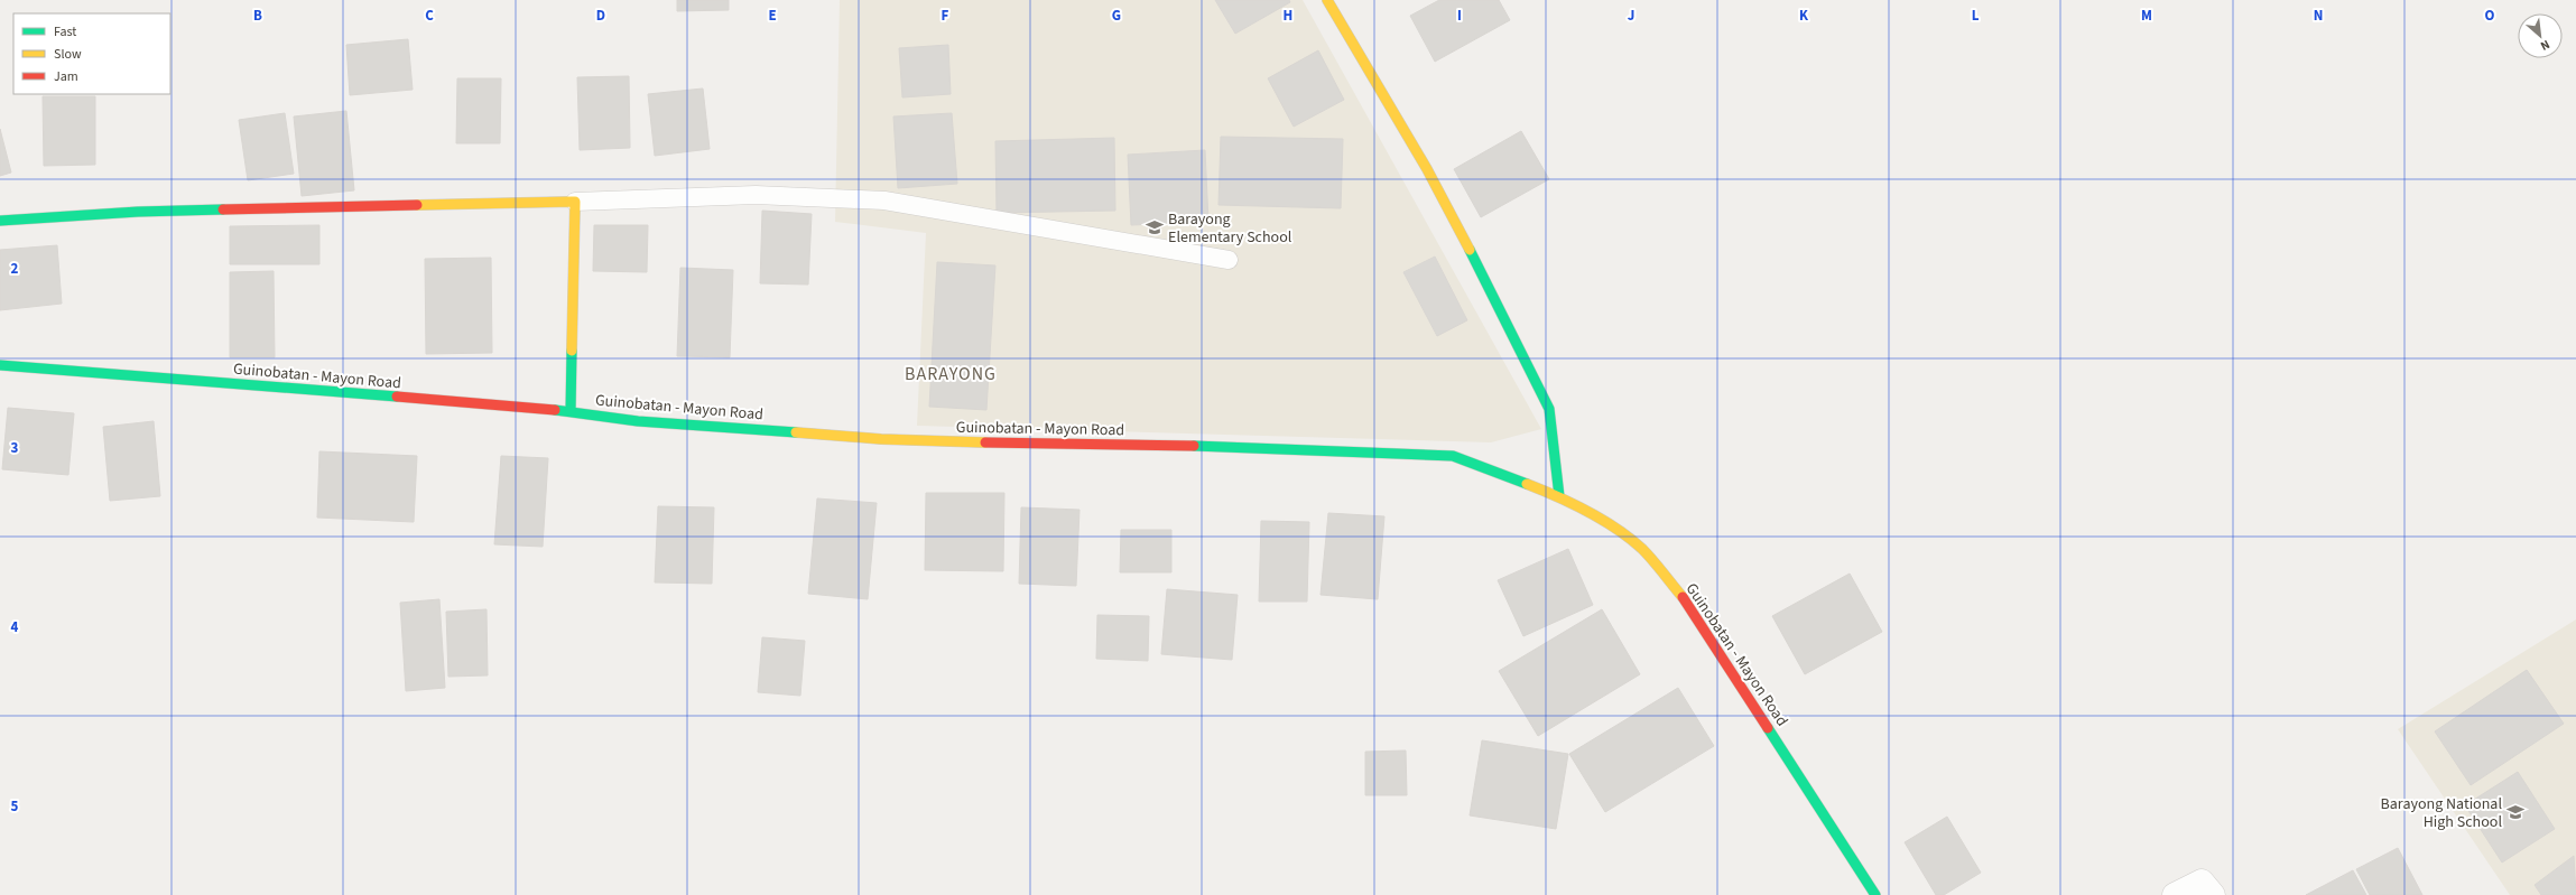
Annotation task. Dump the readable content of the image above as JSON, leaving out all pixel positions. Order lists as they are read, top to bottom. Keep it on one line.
{"streets":{"main road":["Guinobatan - Mayon Road"]},"districts":["BARAYONG"],"places":{"school or university":["Barayong Elementary School","Barayong National High School"]},"legend":["Fast","Slow","Jam"],"north":"bottom right","grid":{"columns":["B","C","D","E","F","G","H","I","J","K","L","M","N","O"],"rows":["2","3","4","5"]}}
